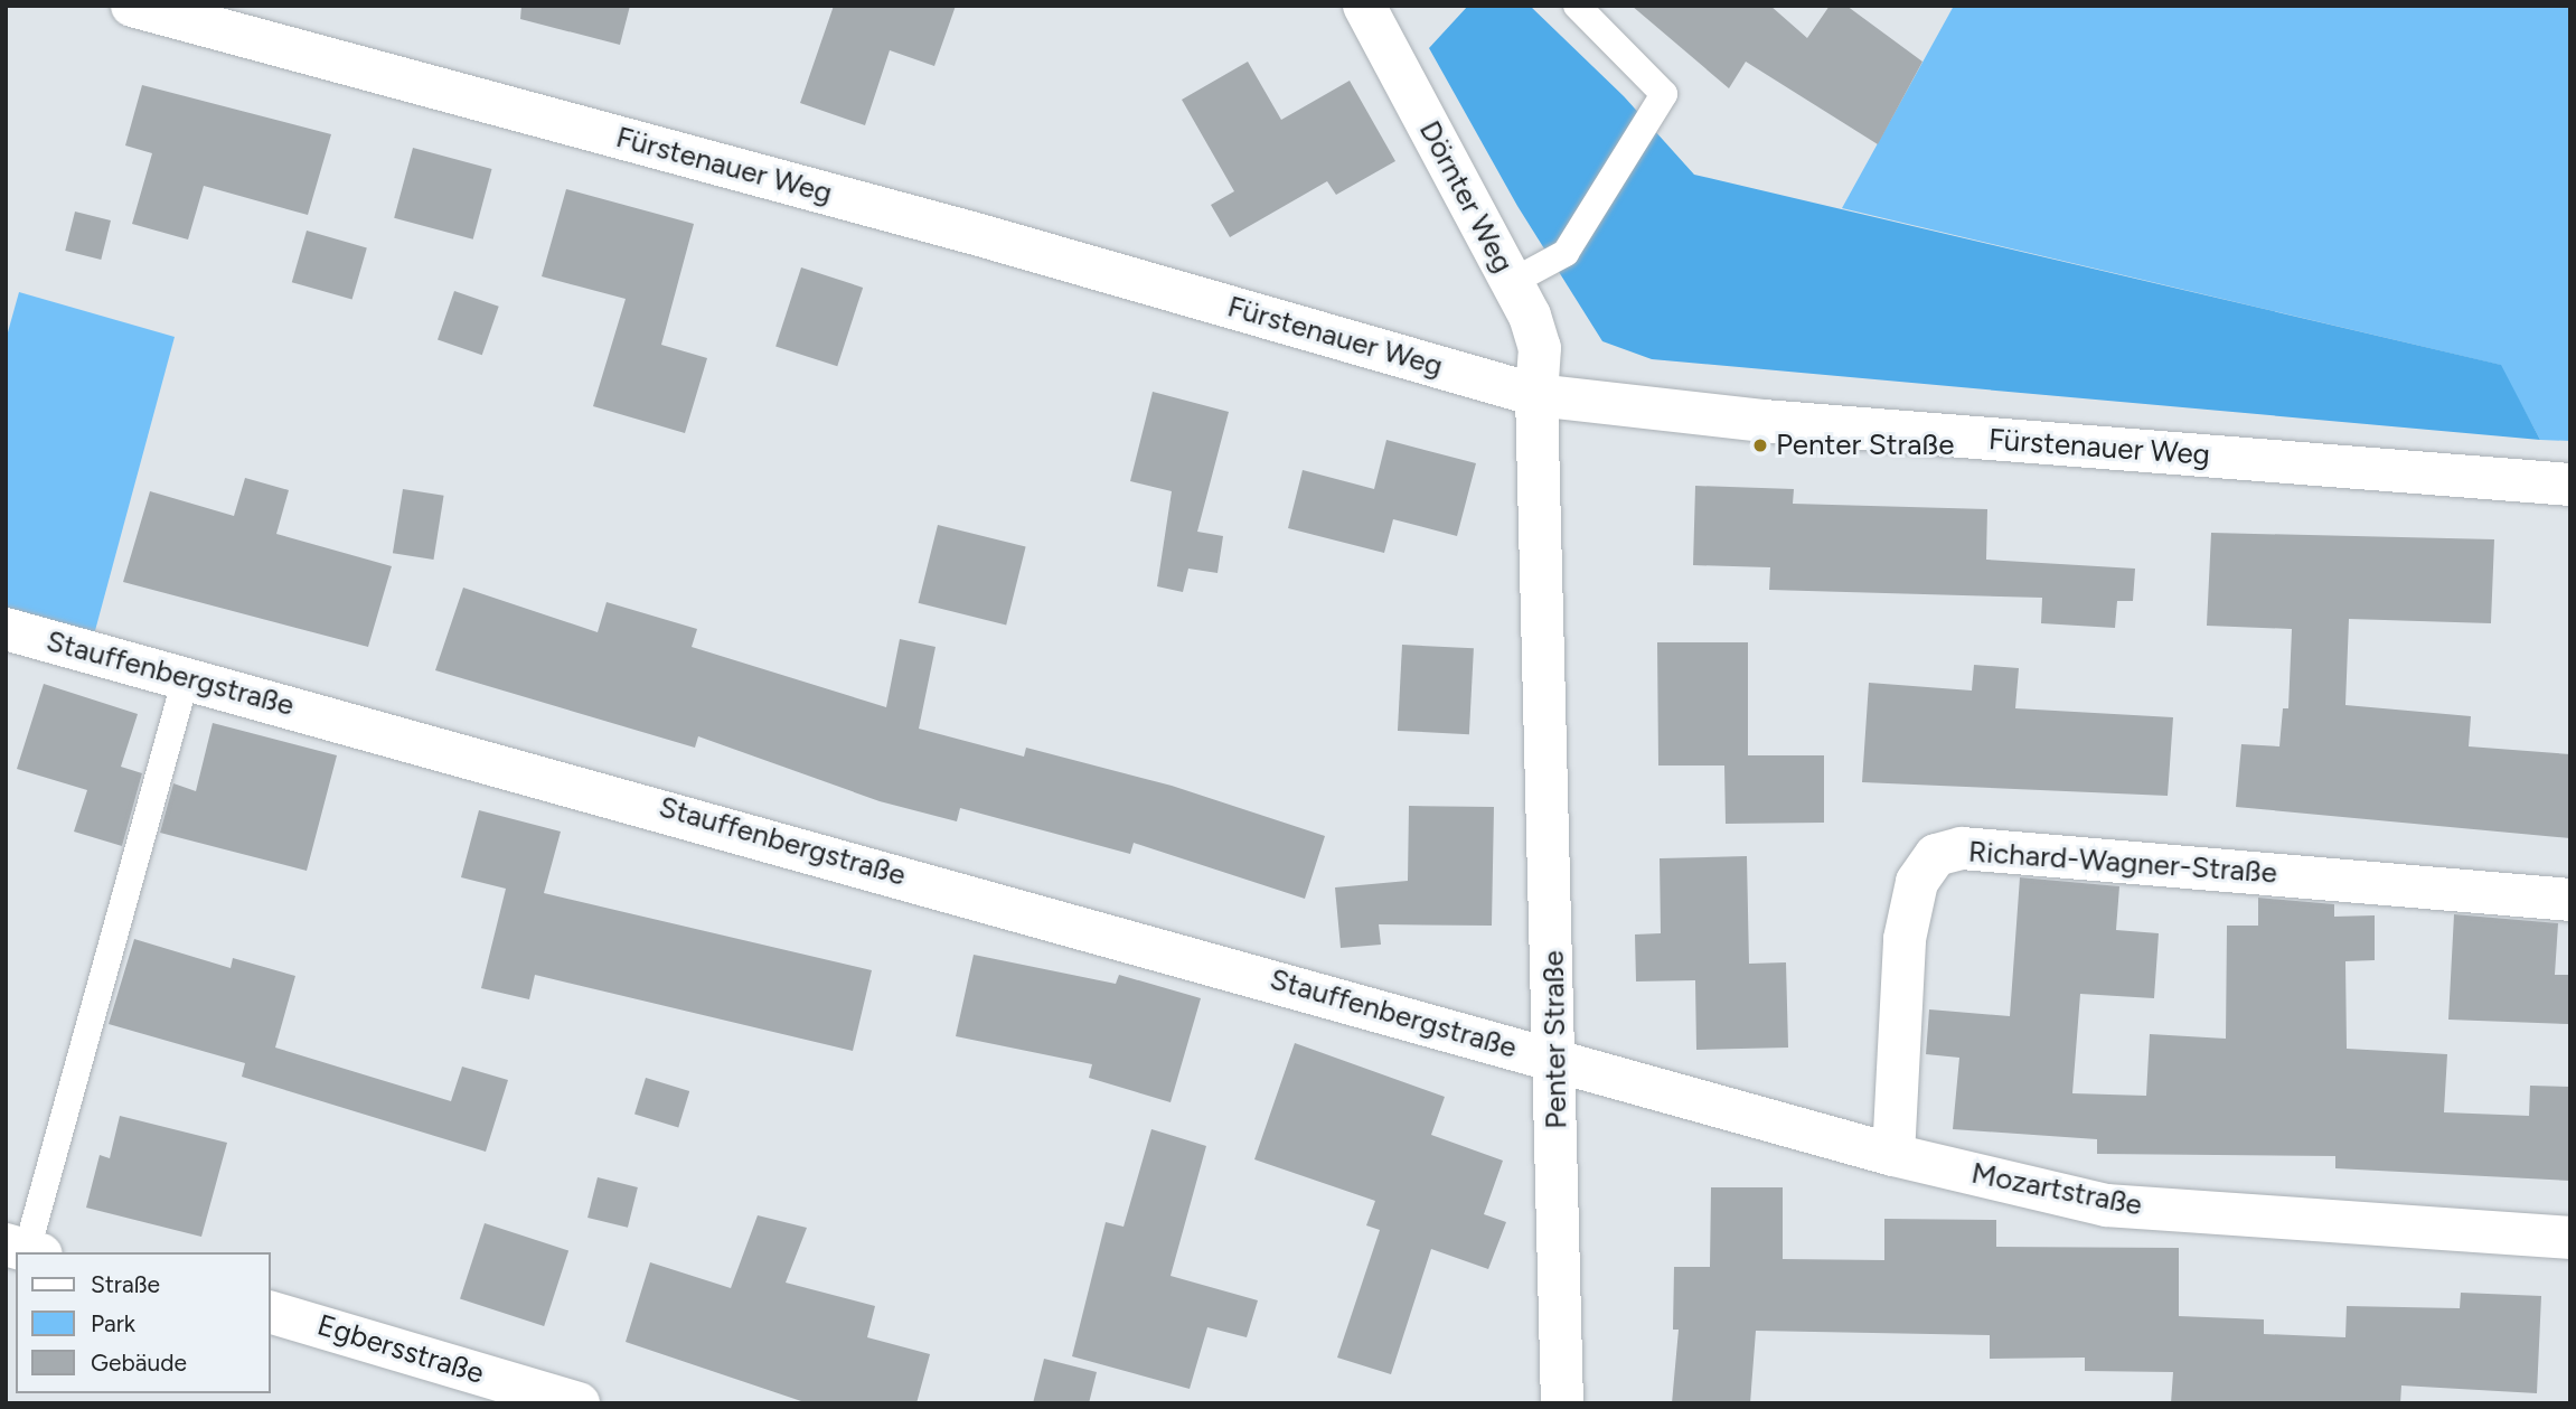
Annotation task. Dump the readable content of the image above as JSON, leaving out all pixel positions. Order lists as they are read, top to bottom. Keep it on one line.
{"streets":{"street":["Fürstenauer Weg","Dörnter Weg","Stauffenbergstraße","Richard-Wagner-Straße","Penter Straße","Mozartstraße","Egbersstraße"]},"crossings":[["Fürstenauer Weg","Dörnter Weg"],["Fürstenauer Weg","Penter Straße"],["Dörnter Weg","Penter Straße"],["Stauffenbergstraße","Penter Straße"],["Stauffenbergstraße","Mozartstraße"],["Richard-Wagner-Straße","Mozartstraße"],["Penter Straße","Mozartstraße"]],"places":["Penter Straße"],"legend":["Straße","Park","Gebäude"]}
